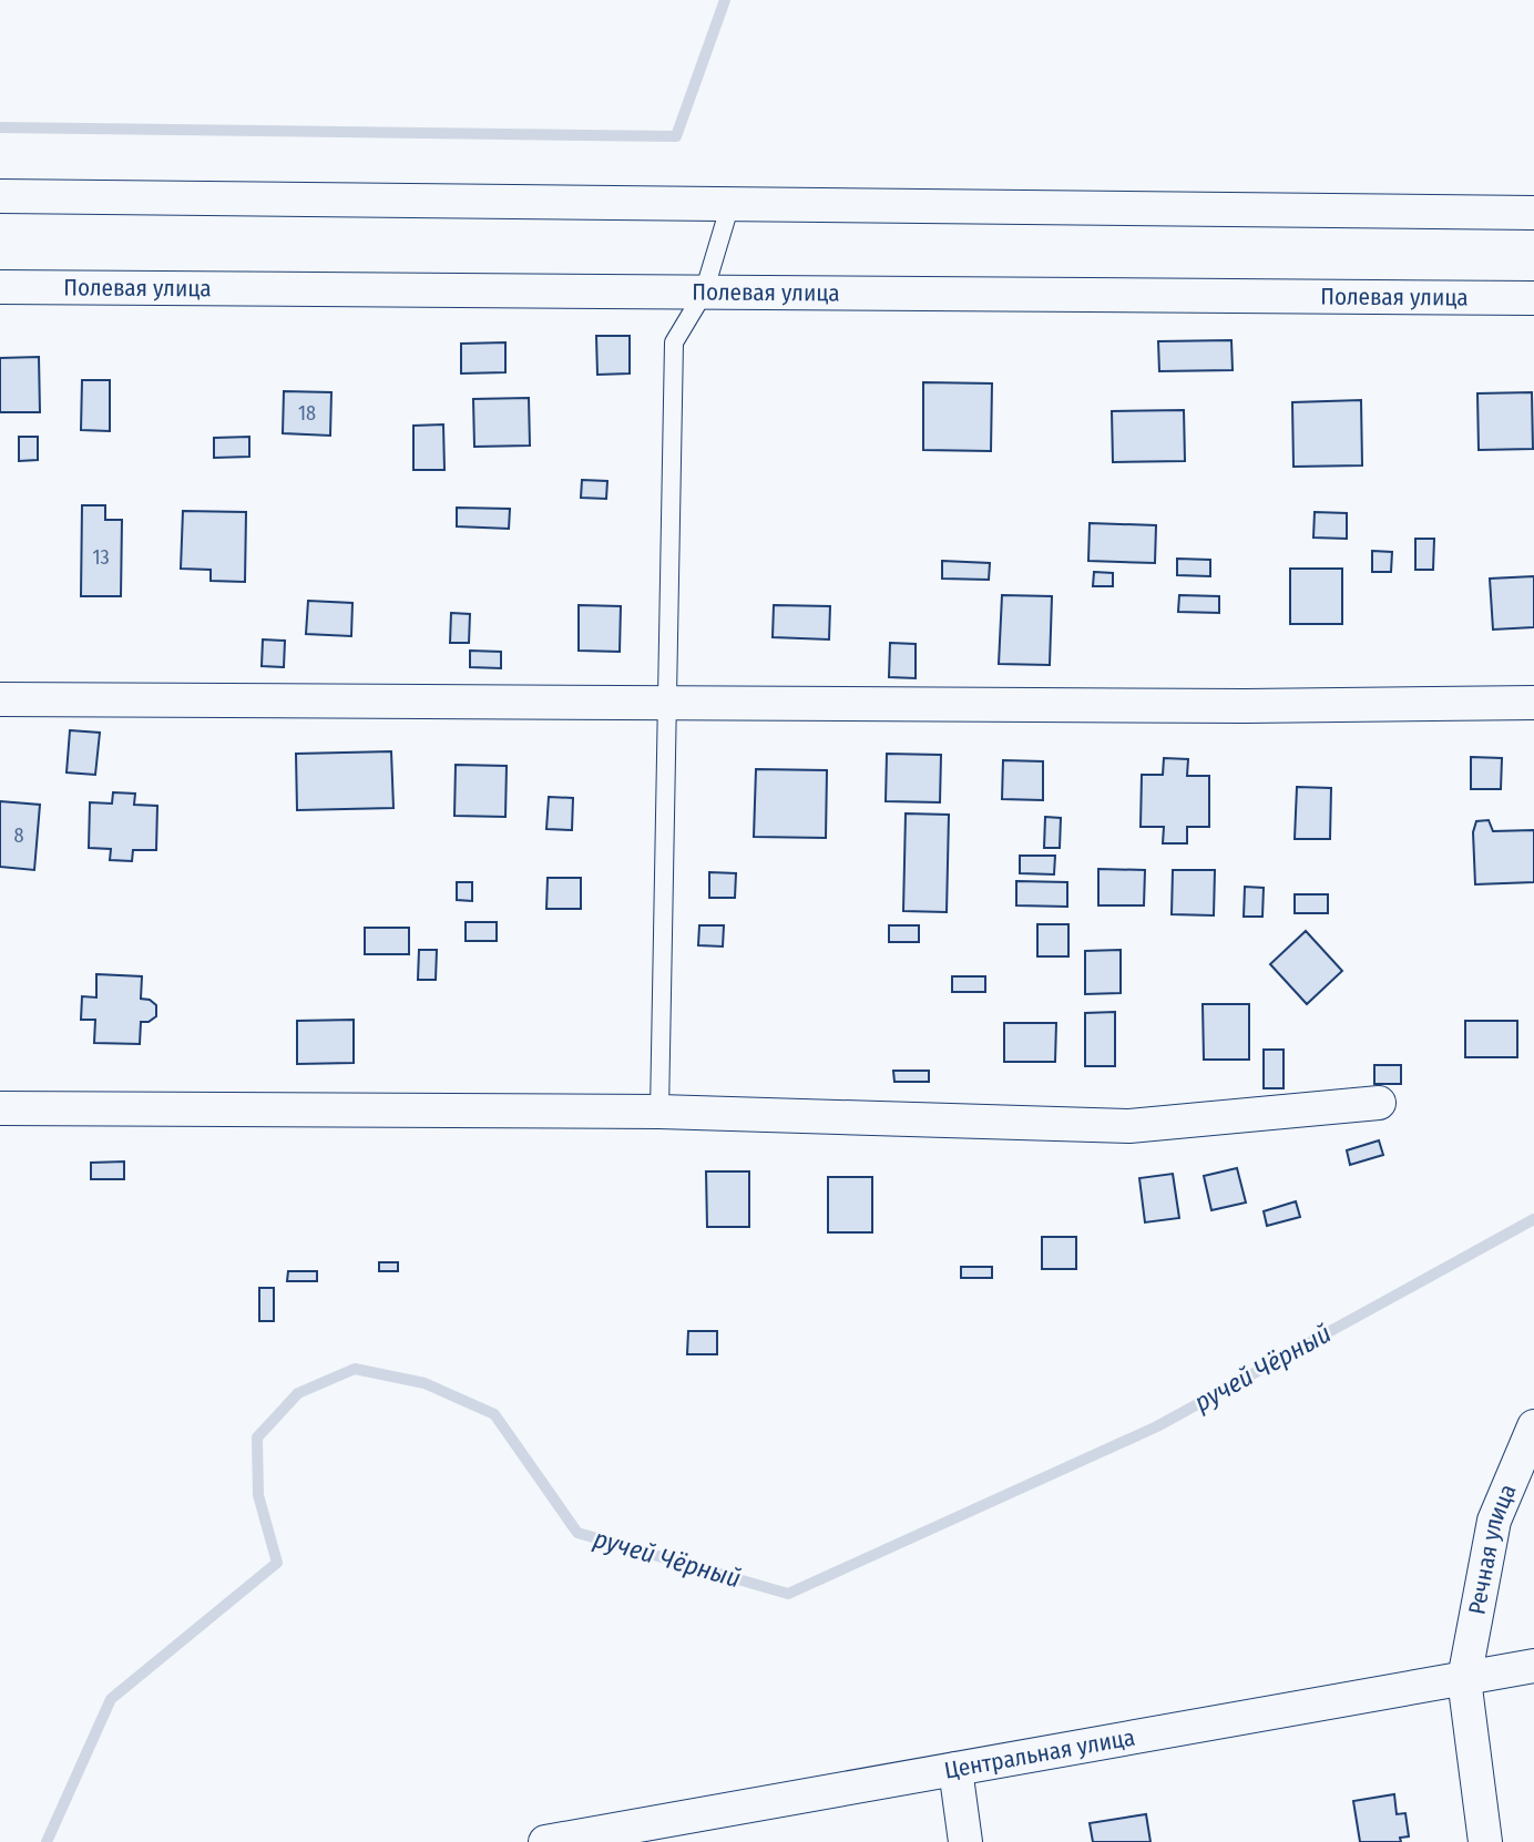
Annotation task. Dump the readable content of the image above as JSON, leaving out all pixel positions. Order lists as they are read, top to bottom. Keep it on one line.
{"streets":{"street":["Полевая улица","Речная улица","Центральная улица"]},"crossings":[["Речная улица","Центральная улица"]],"water":["ручей Чёрный"],"house_numbers":["18","13","8"]}
